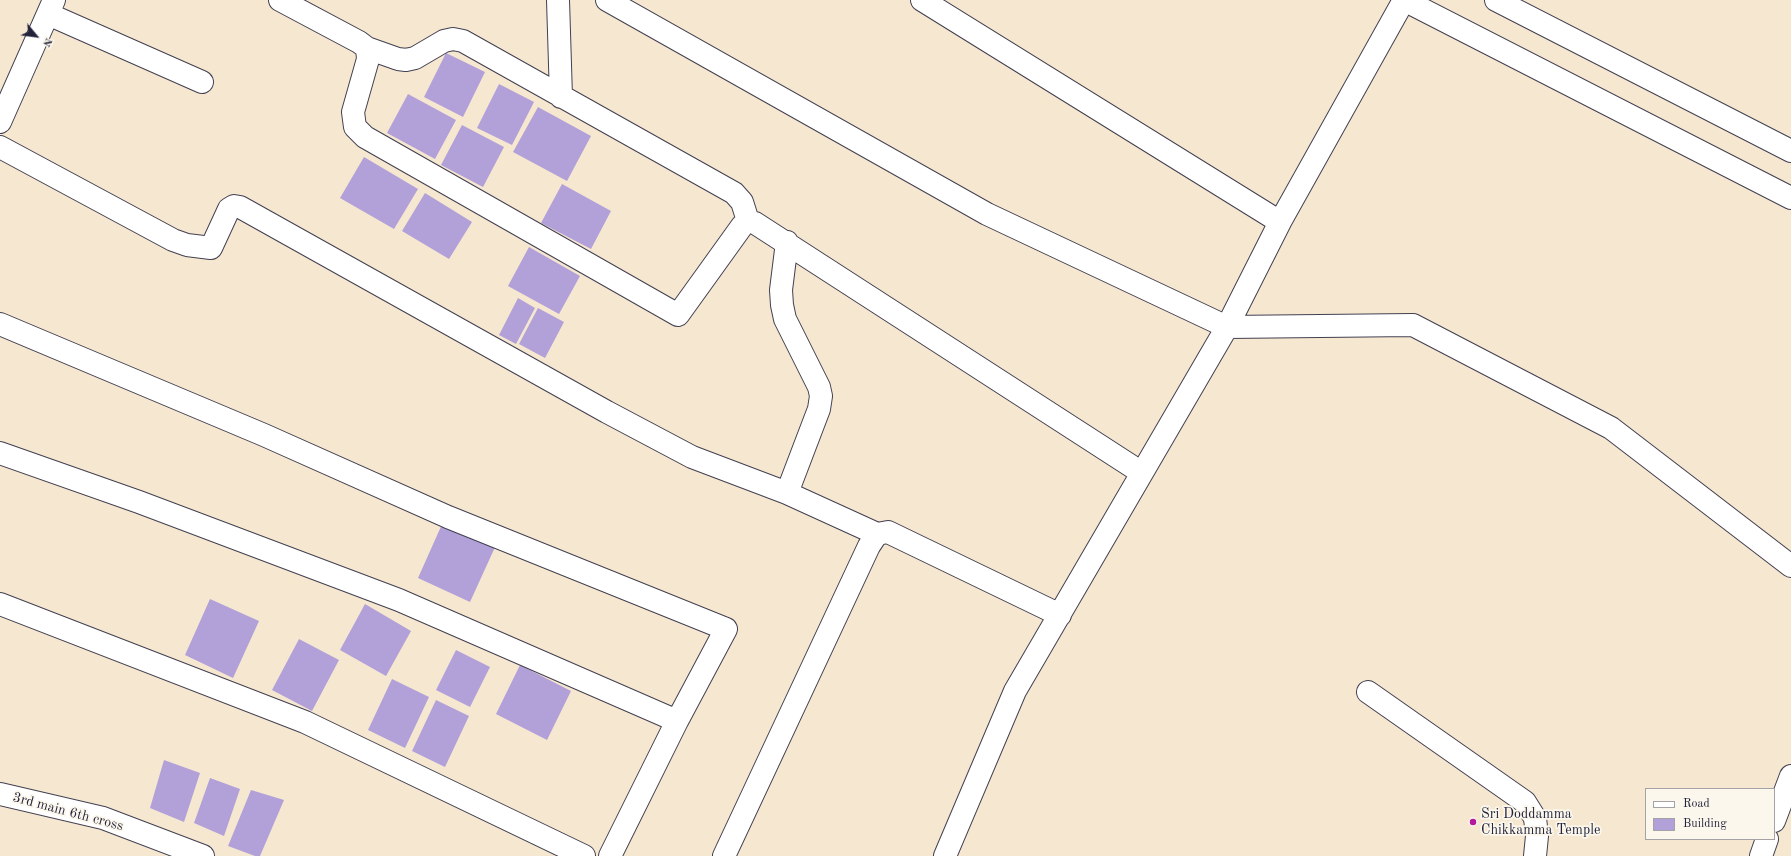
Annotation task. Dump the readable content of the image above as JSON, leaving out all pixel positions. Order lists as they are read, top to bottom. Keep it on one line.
{"streets":{"street":["3rd main 6th cross"]},"places":["Sri Doddamma Chikkamma Temple"],"legend":["Road","Building"],"north":"bottom right"}
